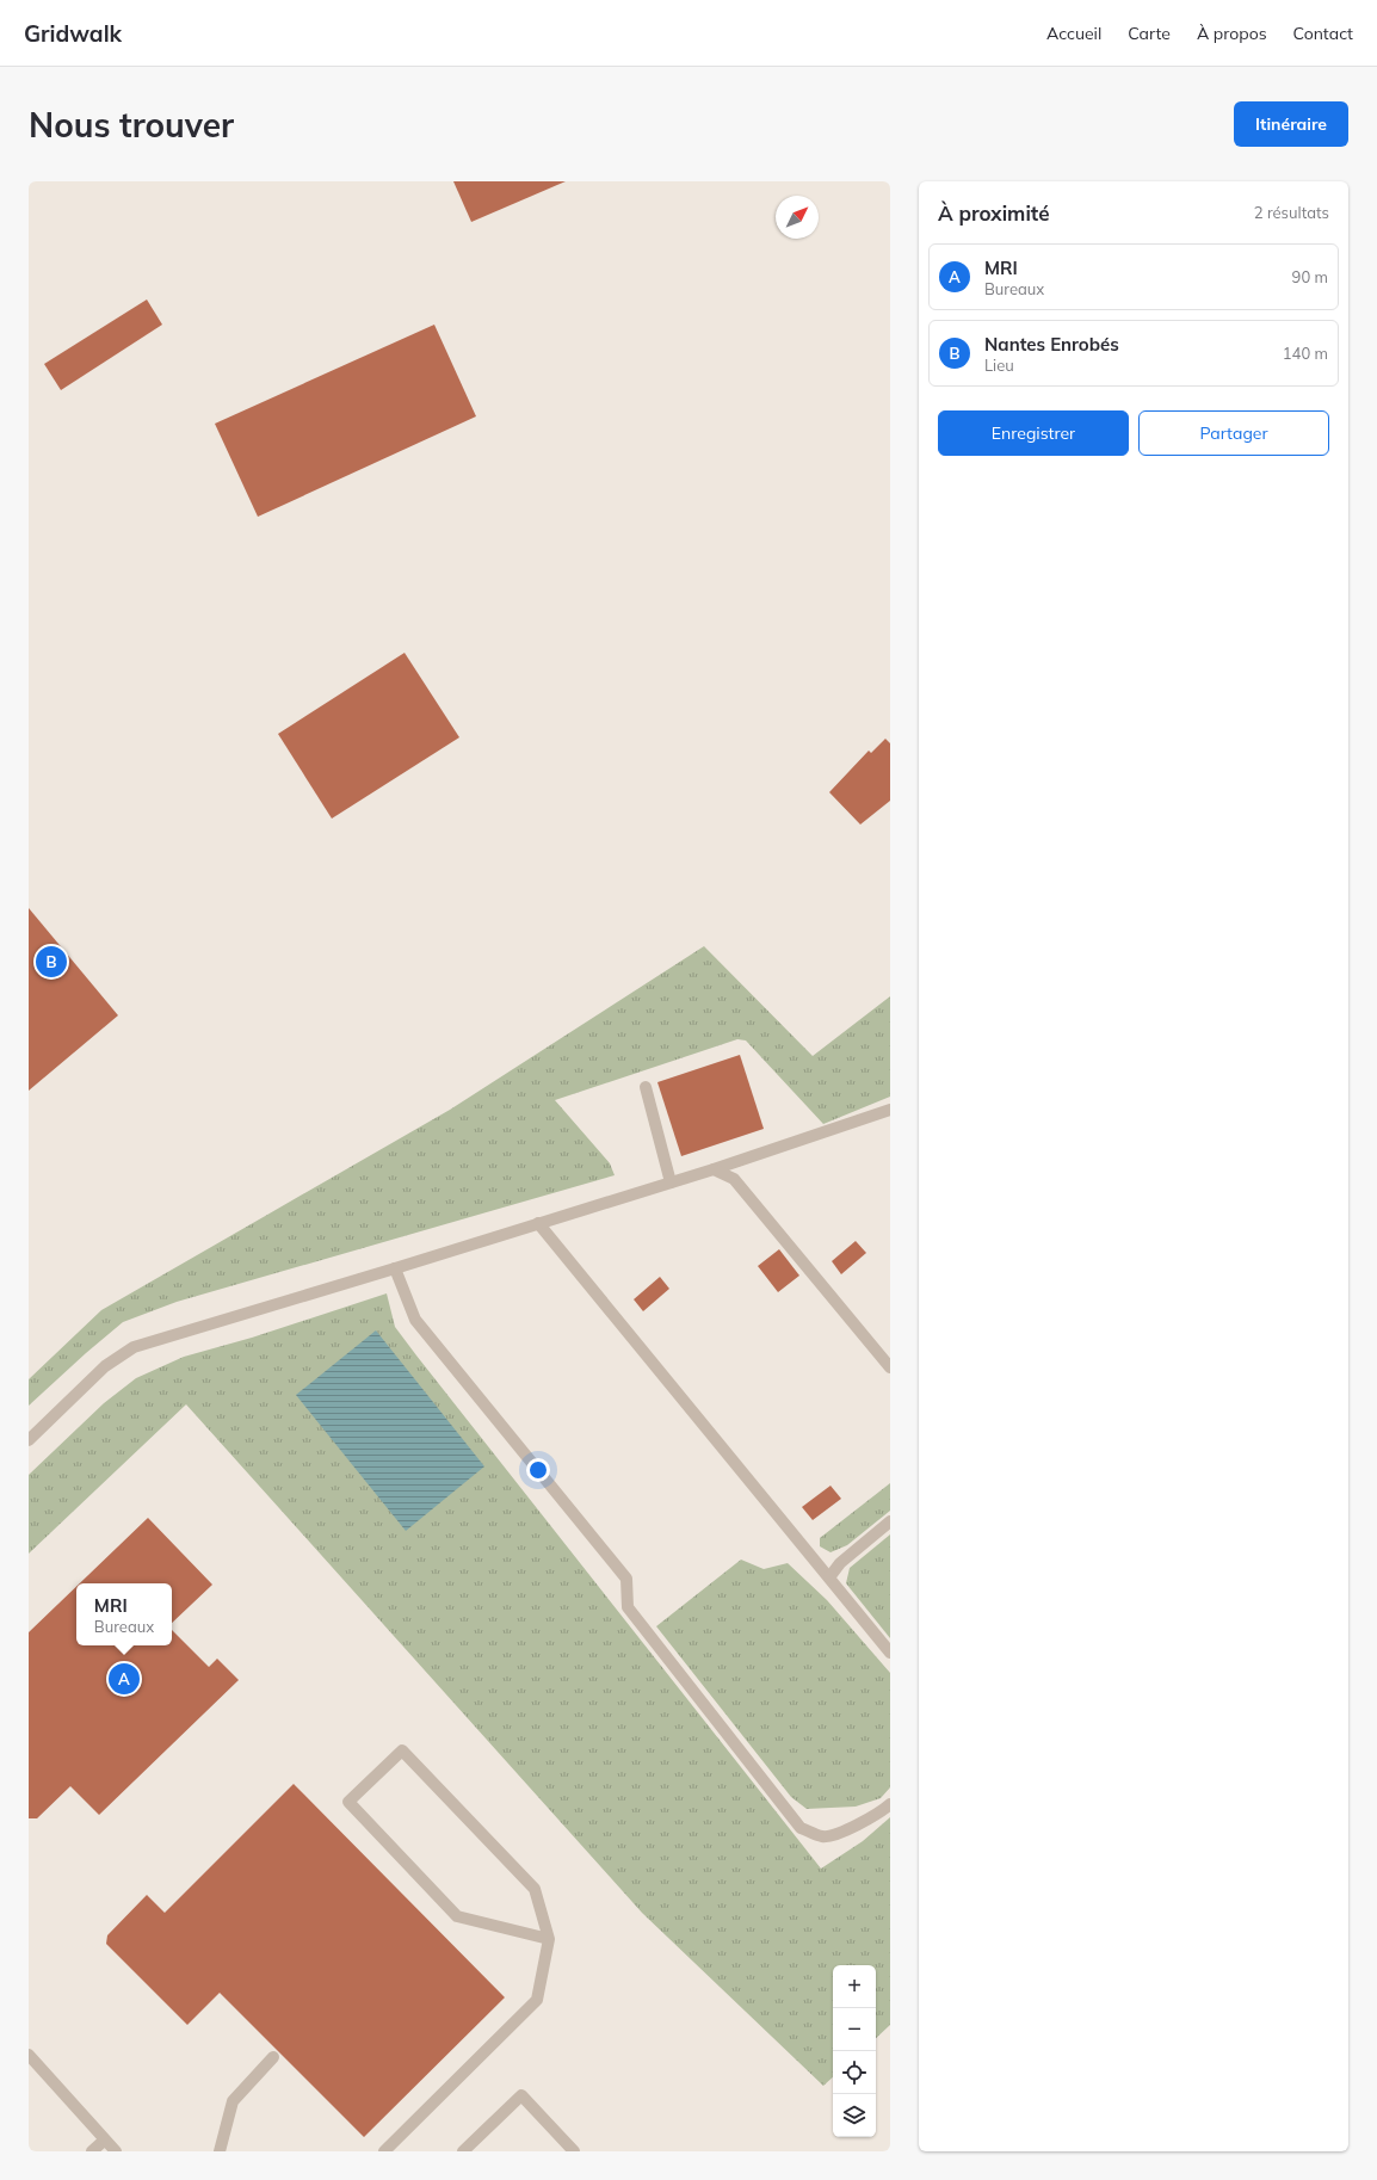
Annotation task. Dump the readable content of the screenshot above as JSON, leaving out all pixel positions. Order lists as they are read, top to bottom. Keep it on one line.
{"north":"top right","page":{"header":"Gridwalk","nav":["Accueil","Carte","À propos","Contact"],"buttons":["Itinéraire",["Enregistrer","Partager"]],"title":"Nous trouver","heading":["À proximité","2 résultats"],"list":[{"mark":"A","name":"MRI","note":"Bureaux","value":"90 m"},{"mark":"B","name":"Nantes Enrobés","note":"Lieu","value":"140 m"}],"pins":["B","A"],"popup":["MRI","Bureaux"],"map_buttons":["+","−"]}}
